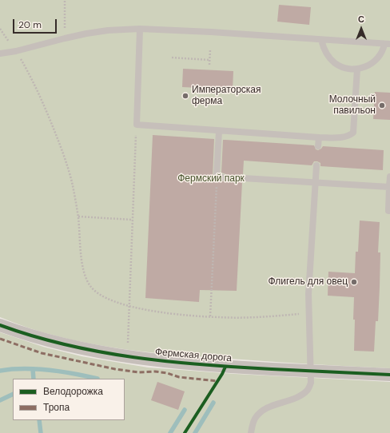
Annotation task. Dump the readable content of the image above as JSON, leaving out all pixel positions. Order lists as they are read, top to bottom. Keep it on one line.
{"streets":{"street":["Фермская дорога"]},"parks":["Фермский парк"],"places":["Императорская ферма","Молочный павильон","Флигель для овец"],"legend":["Велодорожка","Тропа"],"scale_bar":"20 m","north":"top"}
